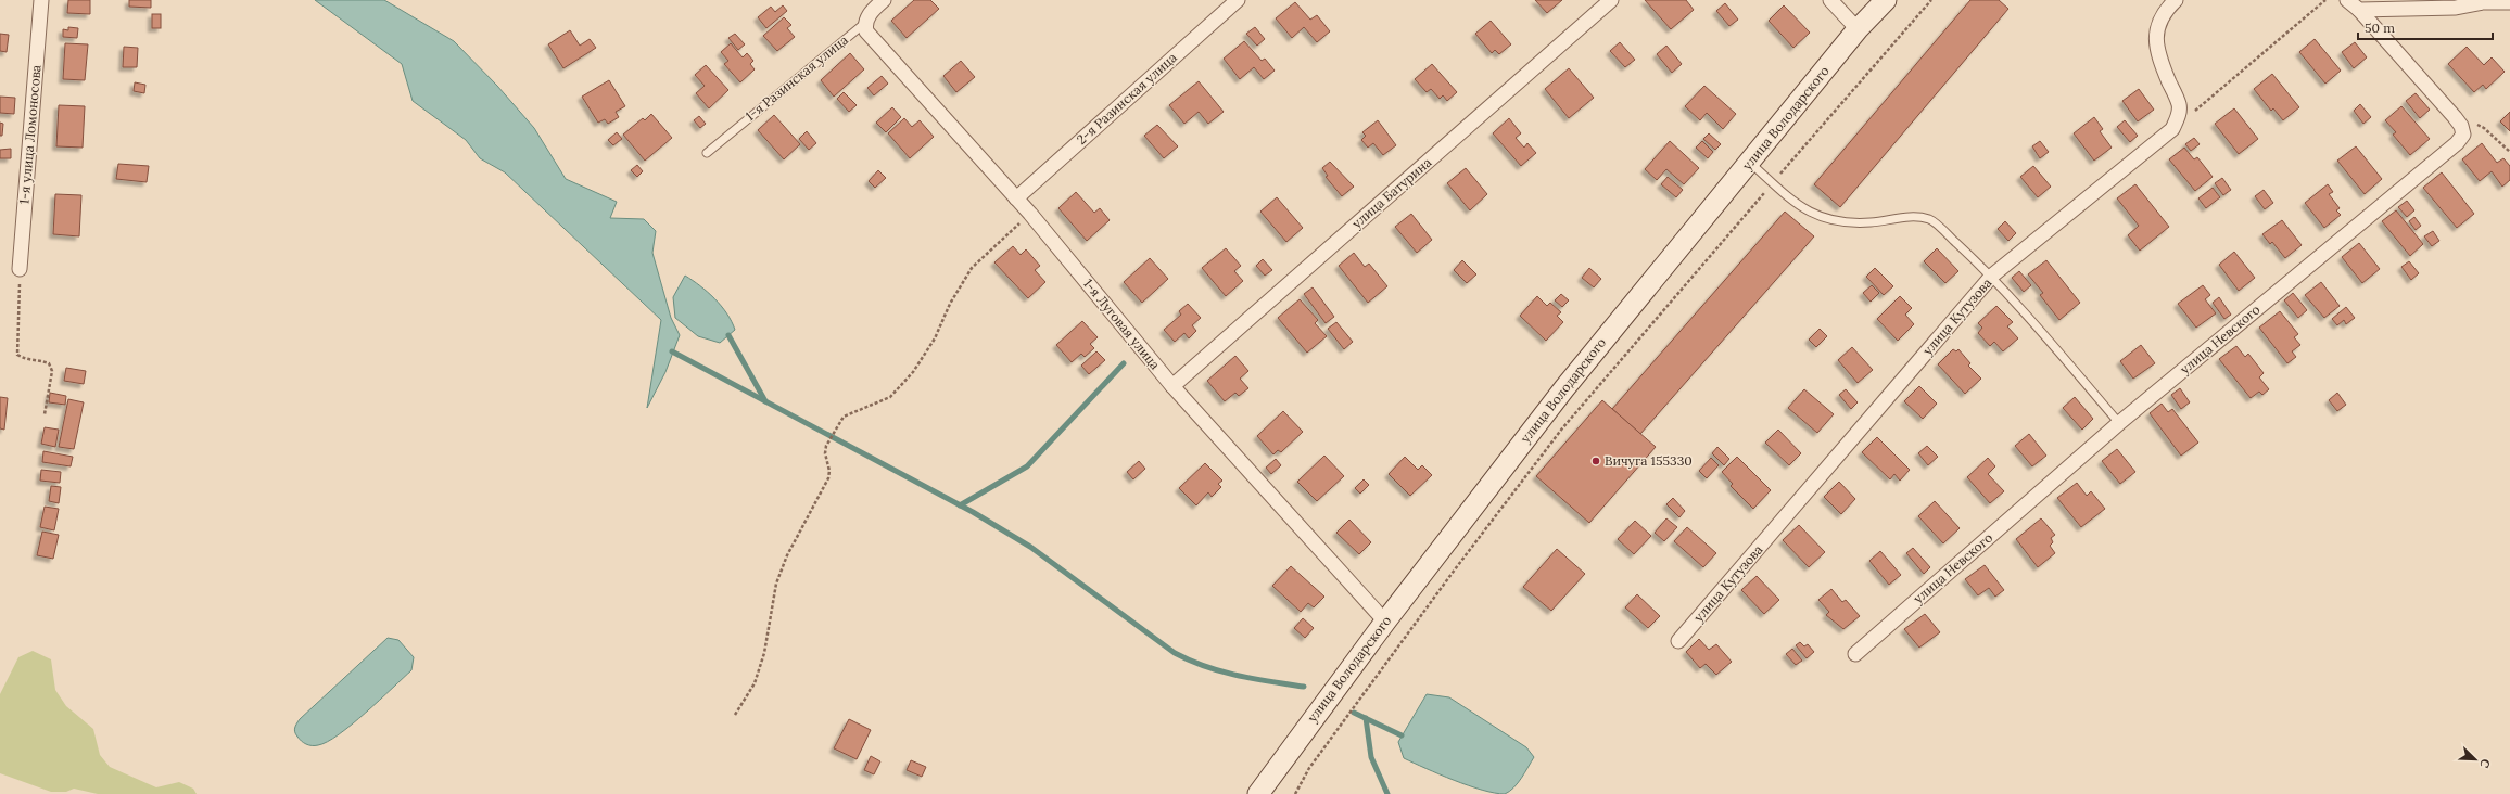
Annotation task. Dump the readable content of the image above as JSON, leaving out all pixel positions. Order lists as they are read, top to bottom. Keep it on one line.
{"streets":{"main road":["улица Володарского"],"street":["1-я Разинская улица","2-я Разинская улица","1-я улица Ломоносова","улица Батурина","улица Кутузова","1-я Луговая улица","улица Невского"]},"crossings":[["1-я Разинская улица","1-я Луговая улица"],["2-я Разинская улица","1-я Луговая улица"],["улица Володарского","1-я Луговая улица"],["улица Батурина","1-я Луговая улица"]],"places":["Вичуга 155330"],"scale_bar":"50 m","north":"bottom right"}
